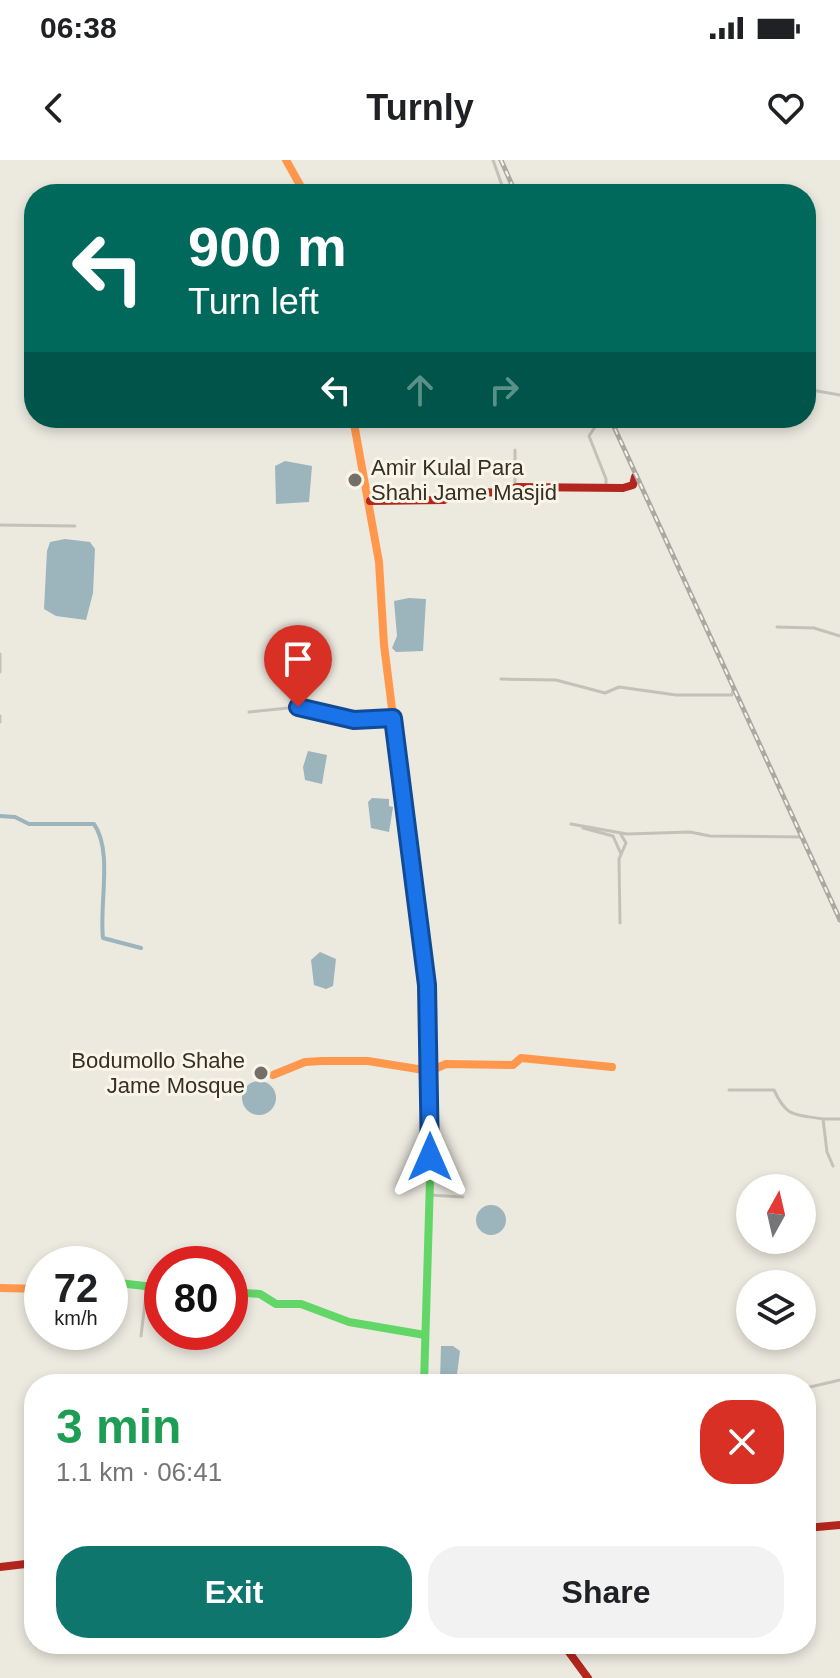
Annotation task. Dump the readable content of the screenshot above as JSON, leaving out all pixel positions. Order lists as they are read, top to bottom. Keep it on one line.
{"places":["Amir Kulal Para Shahi Jame Masjid","Bodumollo Shahe Jame Mosque"],"north":"top","page":{"status":"06:38","header":"Turnly","turn":["900 m","Turn left"],"speed":"72 km/h","limit":"80","heading":["3 min","1.1 km · 06:41"],"buttons":["Exit","Share"]}}
